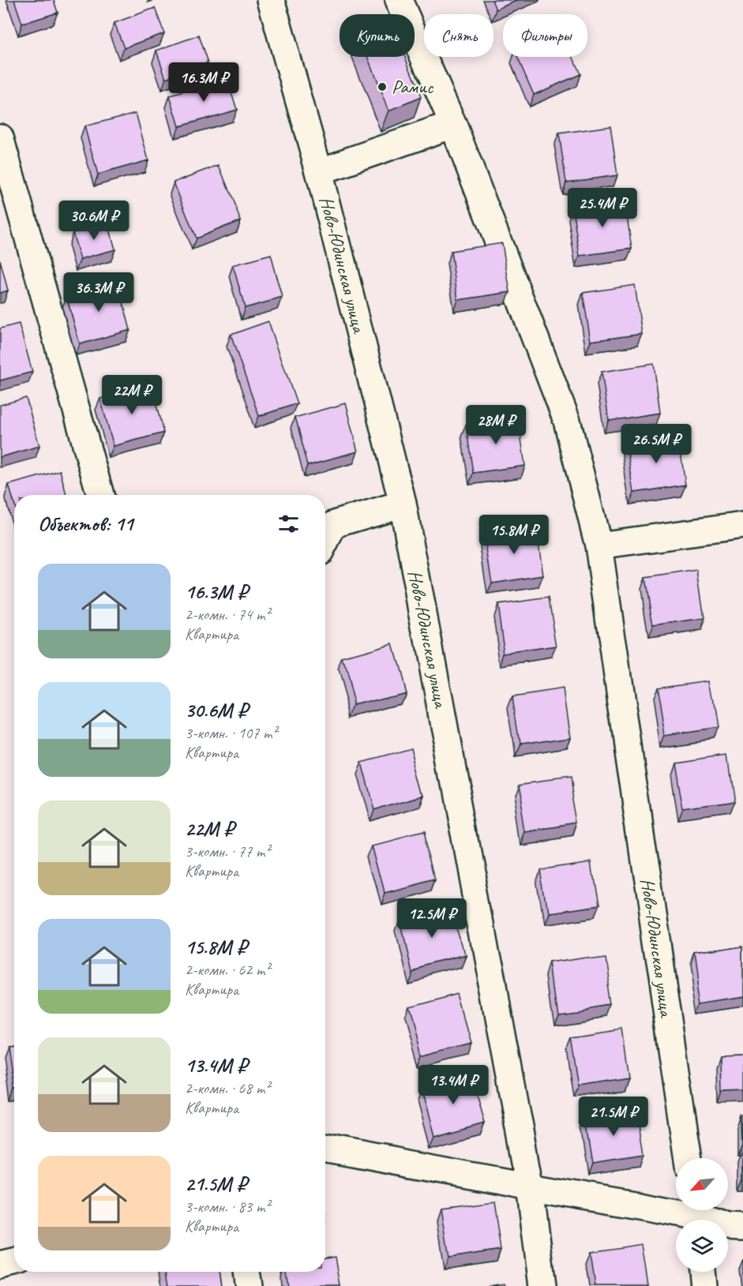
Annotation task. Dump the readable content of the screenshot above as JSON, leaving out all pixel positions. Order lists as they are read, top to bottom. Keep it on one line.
{"streets":{"street":["Ново-Юдинская улица"]},"places":["Рамис"],"north":"bottom left","page":{"chip":["Купить","Снять","Фильтры"],"price":["16.3M ₽","25.4M ₽","30.6M ₽","36.3M ₽","22M ₽","28M ₽","26.5M ₽","15.8M ₽","12.5M ₽","13.4M ₽","21.5M ₽"],"heading":"Объектов: 11","list":[{"name":"16.3M ₽","note":"2-комн. · 74 m² · Квартира"},{"name":"30.6M ₽","note":"3-комн. · 107 m² · Квартира"},{"name":"22M ₽","note":"3-комн. · 77 m² · Квартира"},{"name":"15.8M ₽","note":"2-комн. · 62 m² · Квартира"},{"name":"13.4M ₽","note":"2-комн. · 68 m² · Квартира"},{"name":"21.5M ₽","note":"3-комн. · 83 m² · Квартира"}]}}
